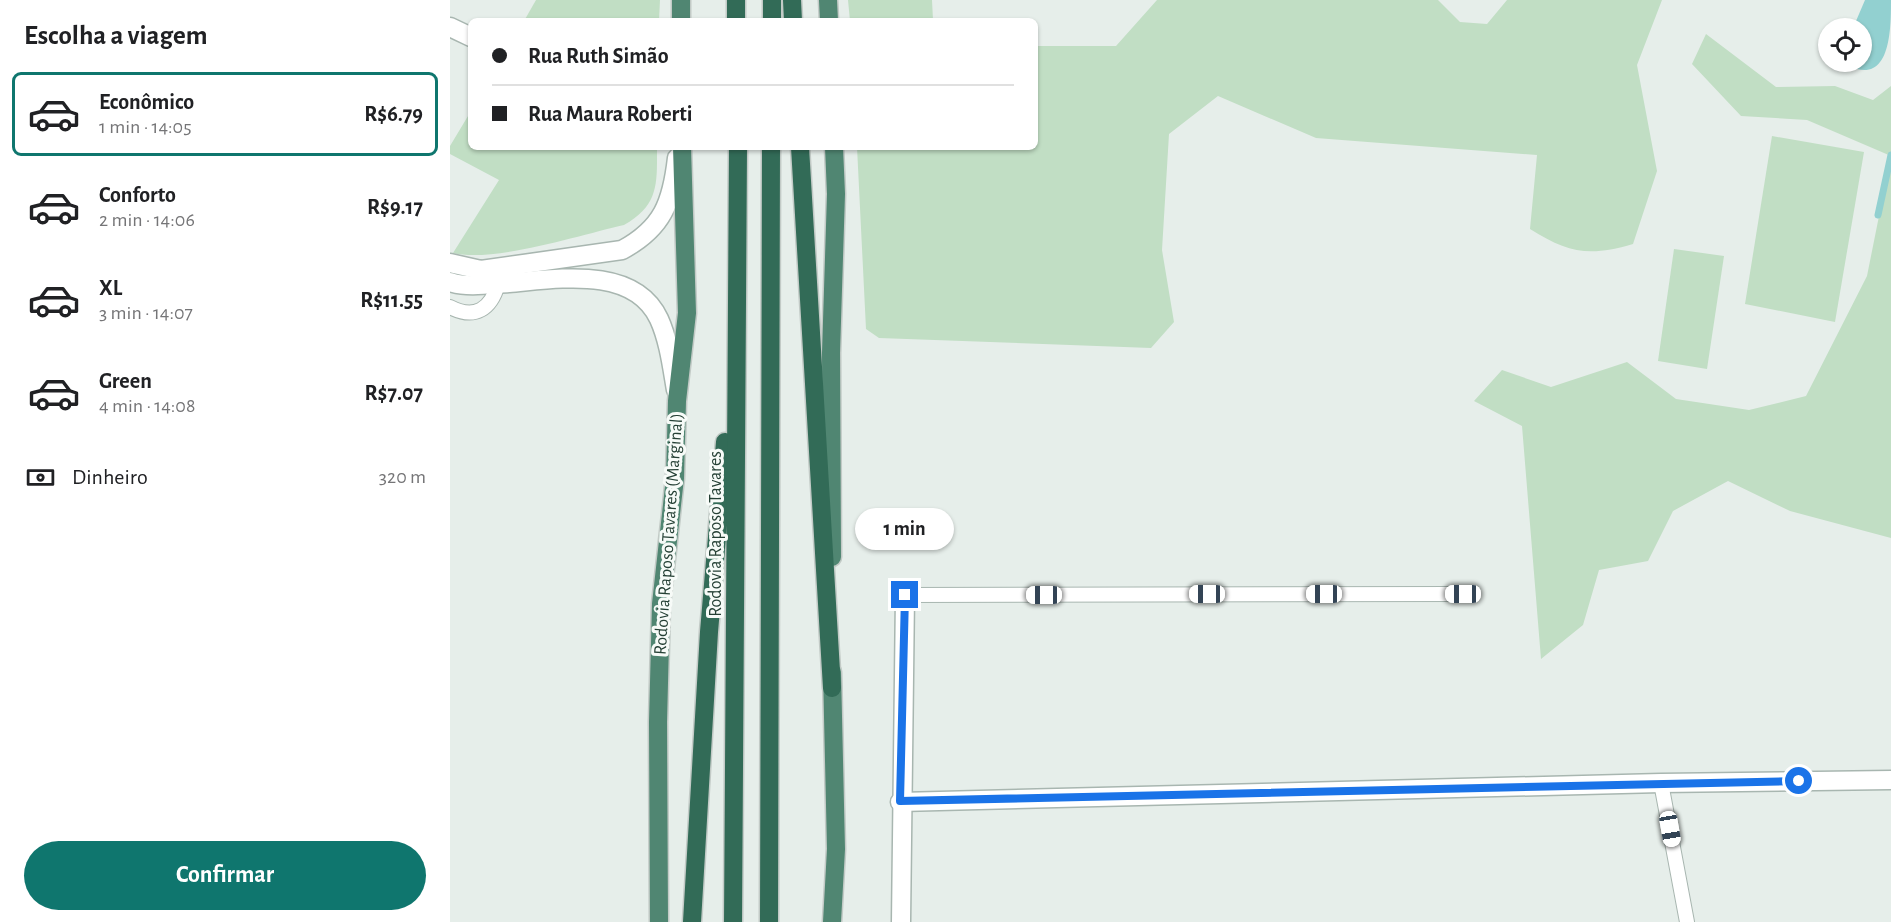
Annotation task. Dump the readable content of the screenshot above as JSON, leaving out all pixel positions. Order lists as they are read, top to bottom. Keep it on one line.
{"streets":{"highway":["Rodovia Raposo Tavares (Marginal)","Rodovia Raposo Tavares"]},"page":{"heading":"Escolha a viagem","banner":["Rua Ruth Simão","Rua Maura Roberti"],"list":[{"name":"Econômico","note":"1 min · 14:05","value":"R$6.79"},{"name":"Conforto","note":"2 min · 14:06","value":"R$9.17"},{"name":"XL","note":"3 min · 14:07","value":"R$11.55"},{"name":"Green","note":"4 min · 14:08","value":"R$7.07"}],"pay":["Dinheiro","320 m"],"bubble":"1 min","buttons":"Confirmar"}}
